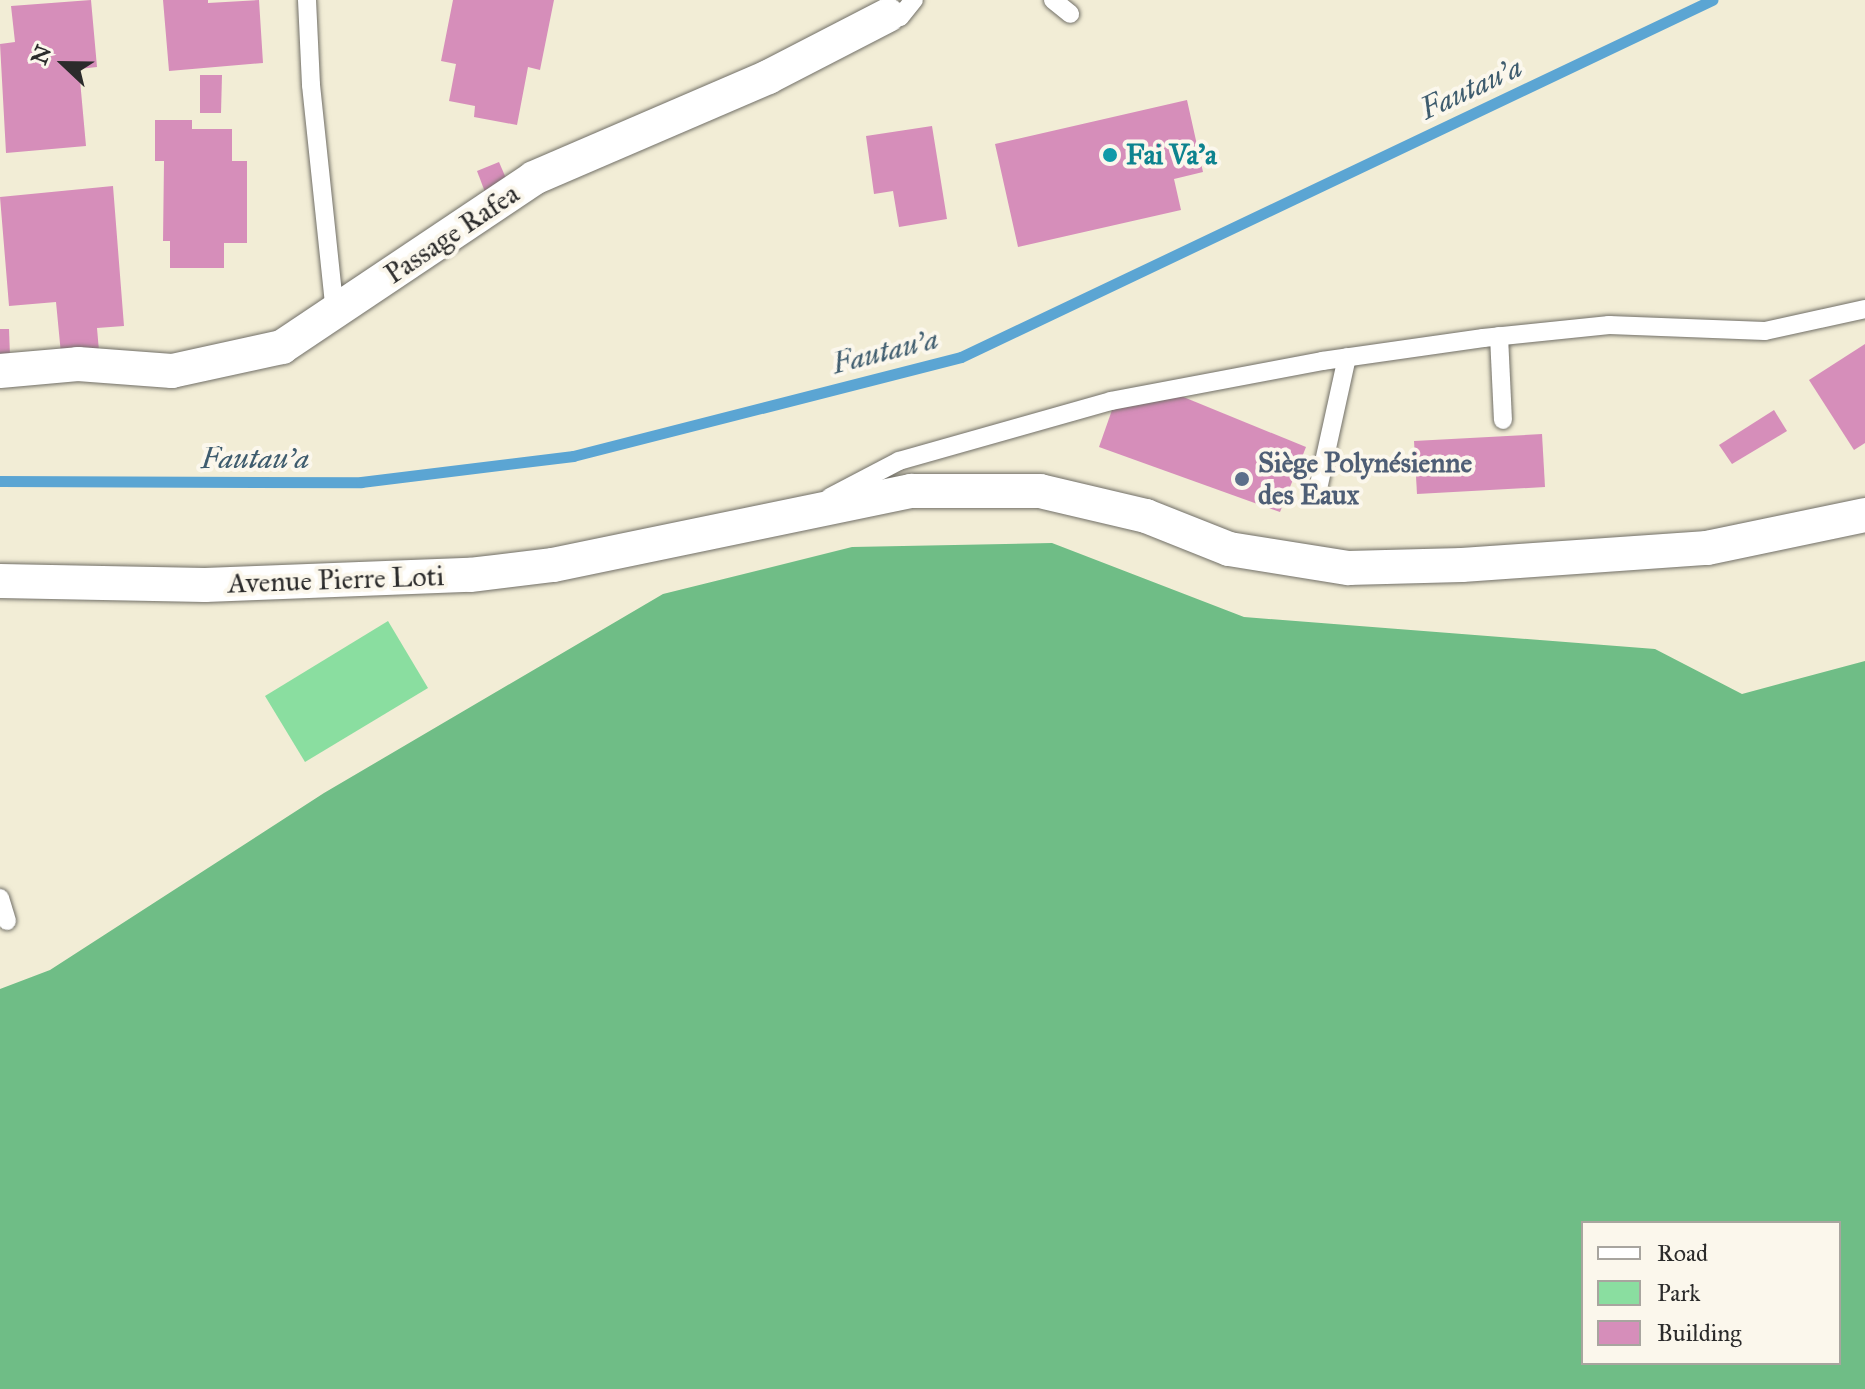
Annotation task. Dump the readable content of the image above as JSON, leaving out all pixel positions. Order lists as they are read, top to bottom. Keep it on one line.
{"streets":{"street":["Passage Rafea","Avenue Pierre Loti"]},"water":["Fautau’a"],"places":["Fai Va'a","Siège Polynésienne des Eaux"],"legend":["Road","Park","Building"],"north":"left"}
